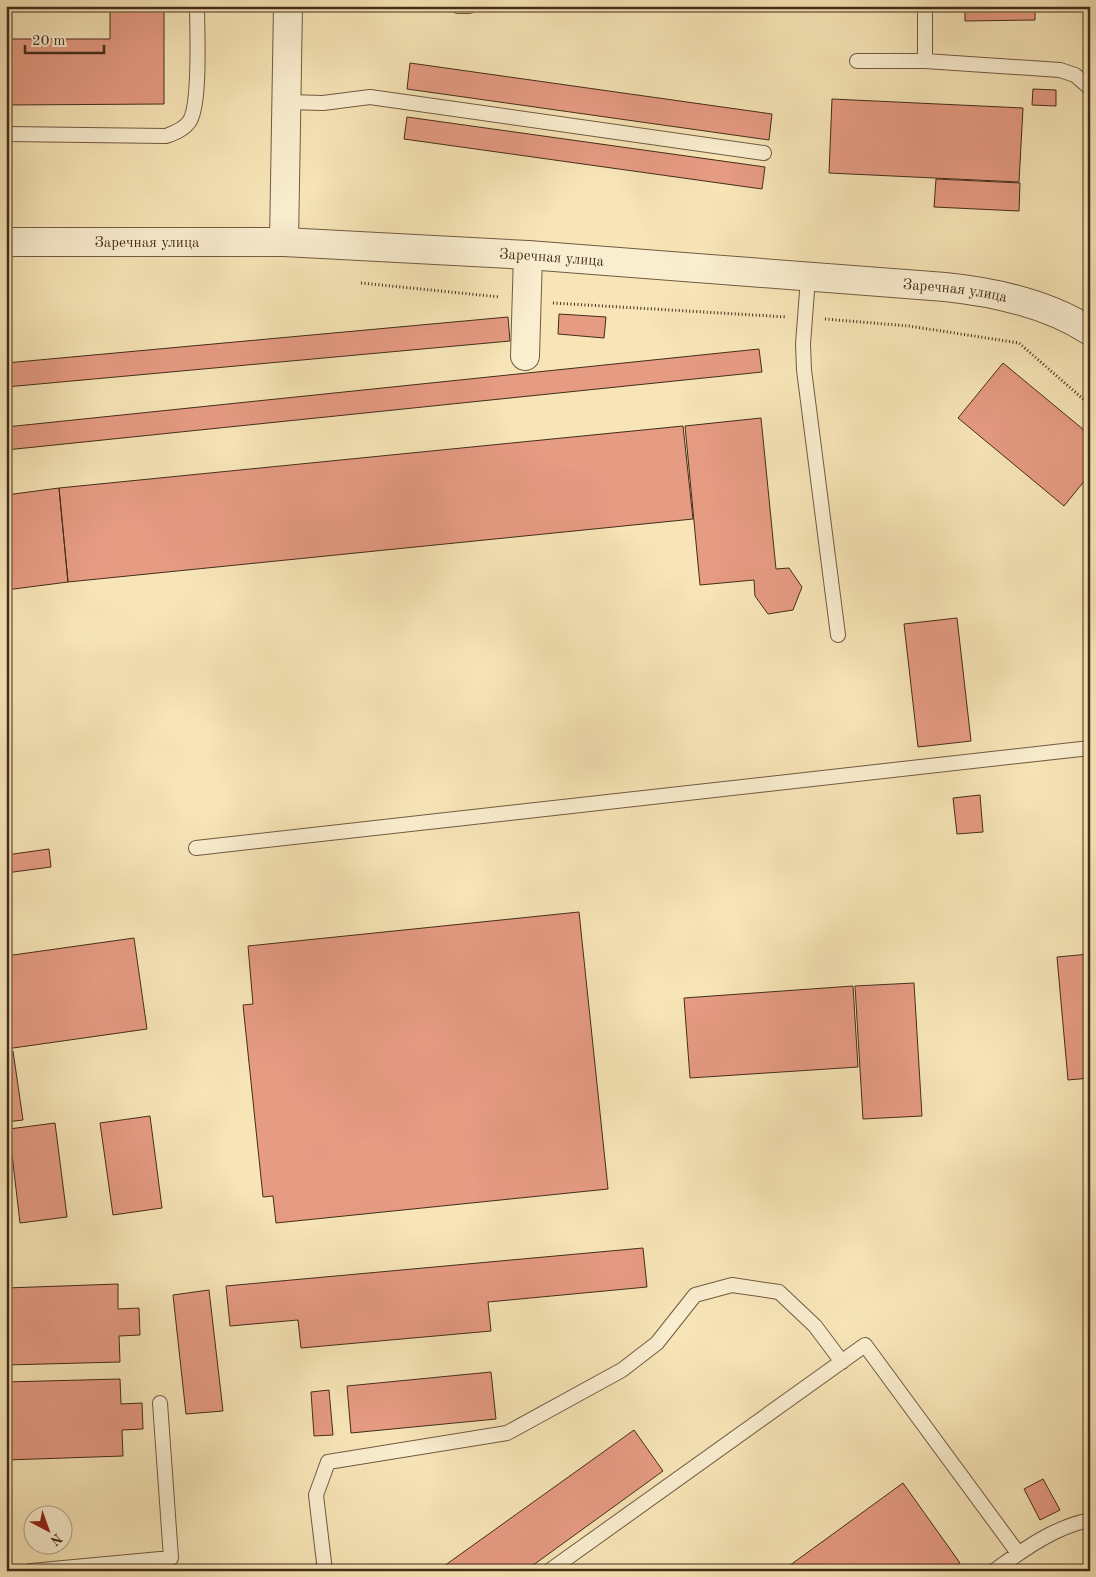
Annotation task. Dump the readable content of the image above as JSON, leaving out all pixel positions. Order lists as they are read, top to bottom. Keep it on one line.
{"streets":{"street":["Заречная улица"]},"scale_bar":"20 m","north":"bottom right"}
